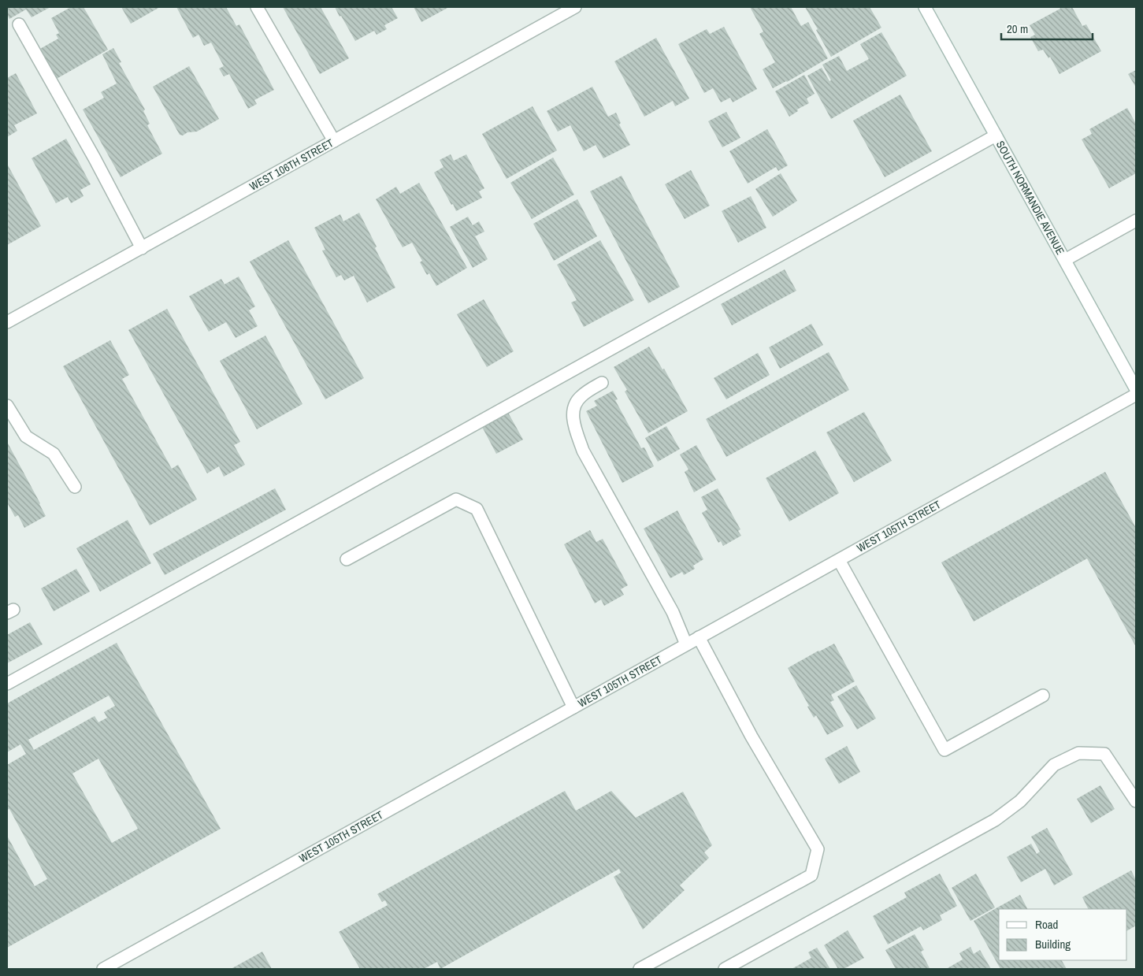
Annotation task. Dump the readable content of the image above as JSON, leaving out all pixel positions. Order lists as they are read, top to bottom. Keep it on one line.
{"streets":{"street":["WEST 106TH STREET","SOUTH NORMANDIE AVENUE","WEST 105TH STREET"]},"legend":["Road","Building"],"scale_bar":"20 m"}
